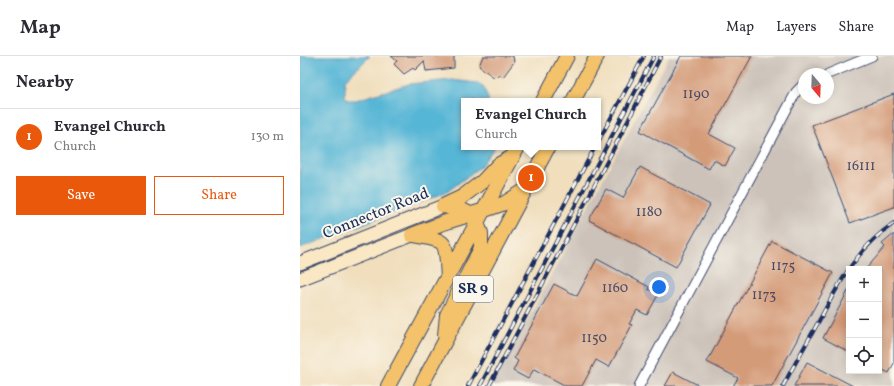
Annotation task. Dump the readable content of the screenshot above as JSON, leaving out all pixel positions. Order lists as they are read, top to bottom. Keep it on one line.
{"streets":{"main road":["Connector Road","SR 9"]},"house_numbers":["1190","16111","1180","1175","1160","1173","1150"],"north":"bottom","page":{"header":"Map","nav":["Map","Layers","Share"],"heading":"Nearby","popup":["Evangel Church","Church"],"list":[{"mark":"1","name":"Evangel Church","note":"Church","value":"130 m"}],"pins":"1","buttons":["Save","Share"],"map_buttons":["+","−"]}}
